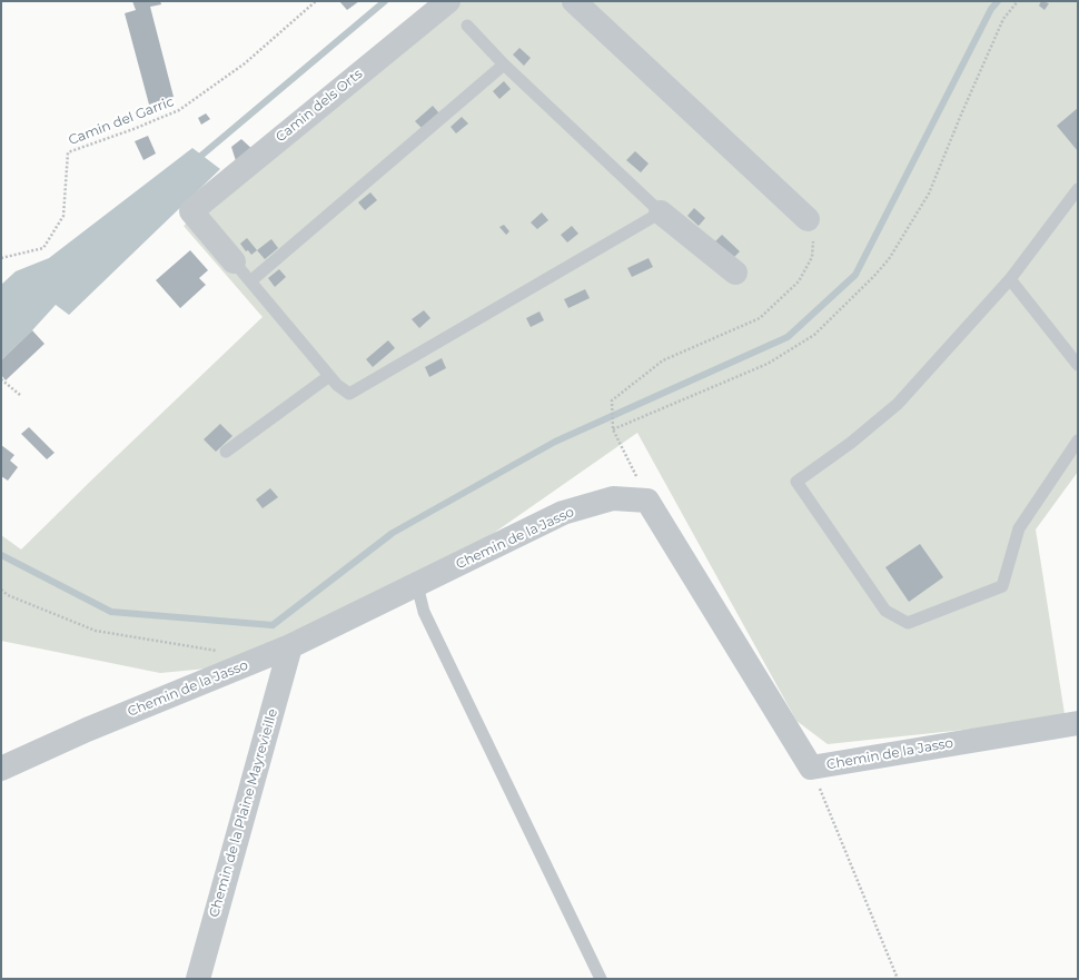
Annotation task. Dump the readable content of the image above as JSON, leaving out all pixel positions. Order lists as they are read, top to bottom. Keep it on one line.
{"streets":{"street":["Camin dels Orts","Chemin de la Jasso","Chemin de la Plaine Mayrevieille"],"path":["Camin del Garric"]},"crossings":[["Chemin de la Jasso","Chemin de la Plaine Mayrevieille"]]}
